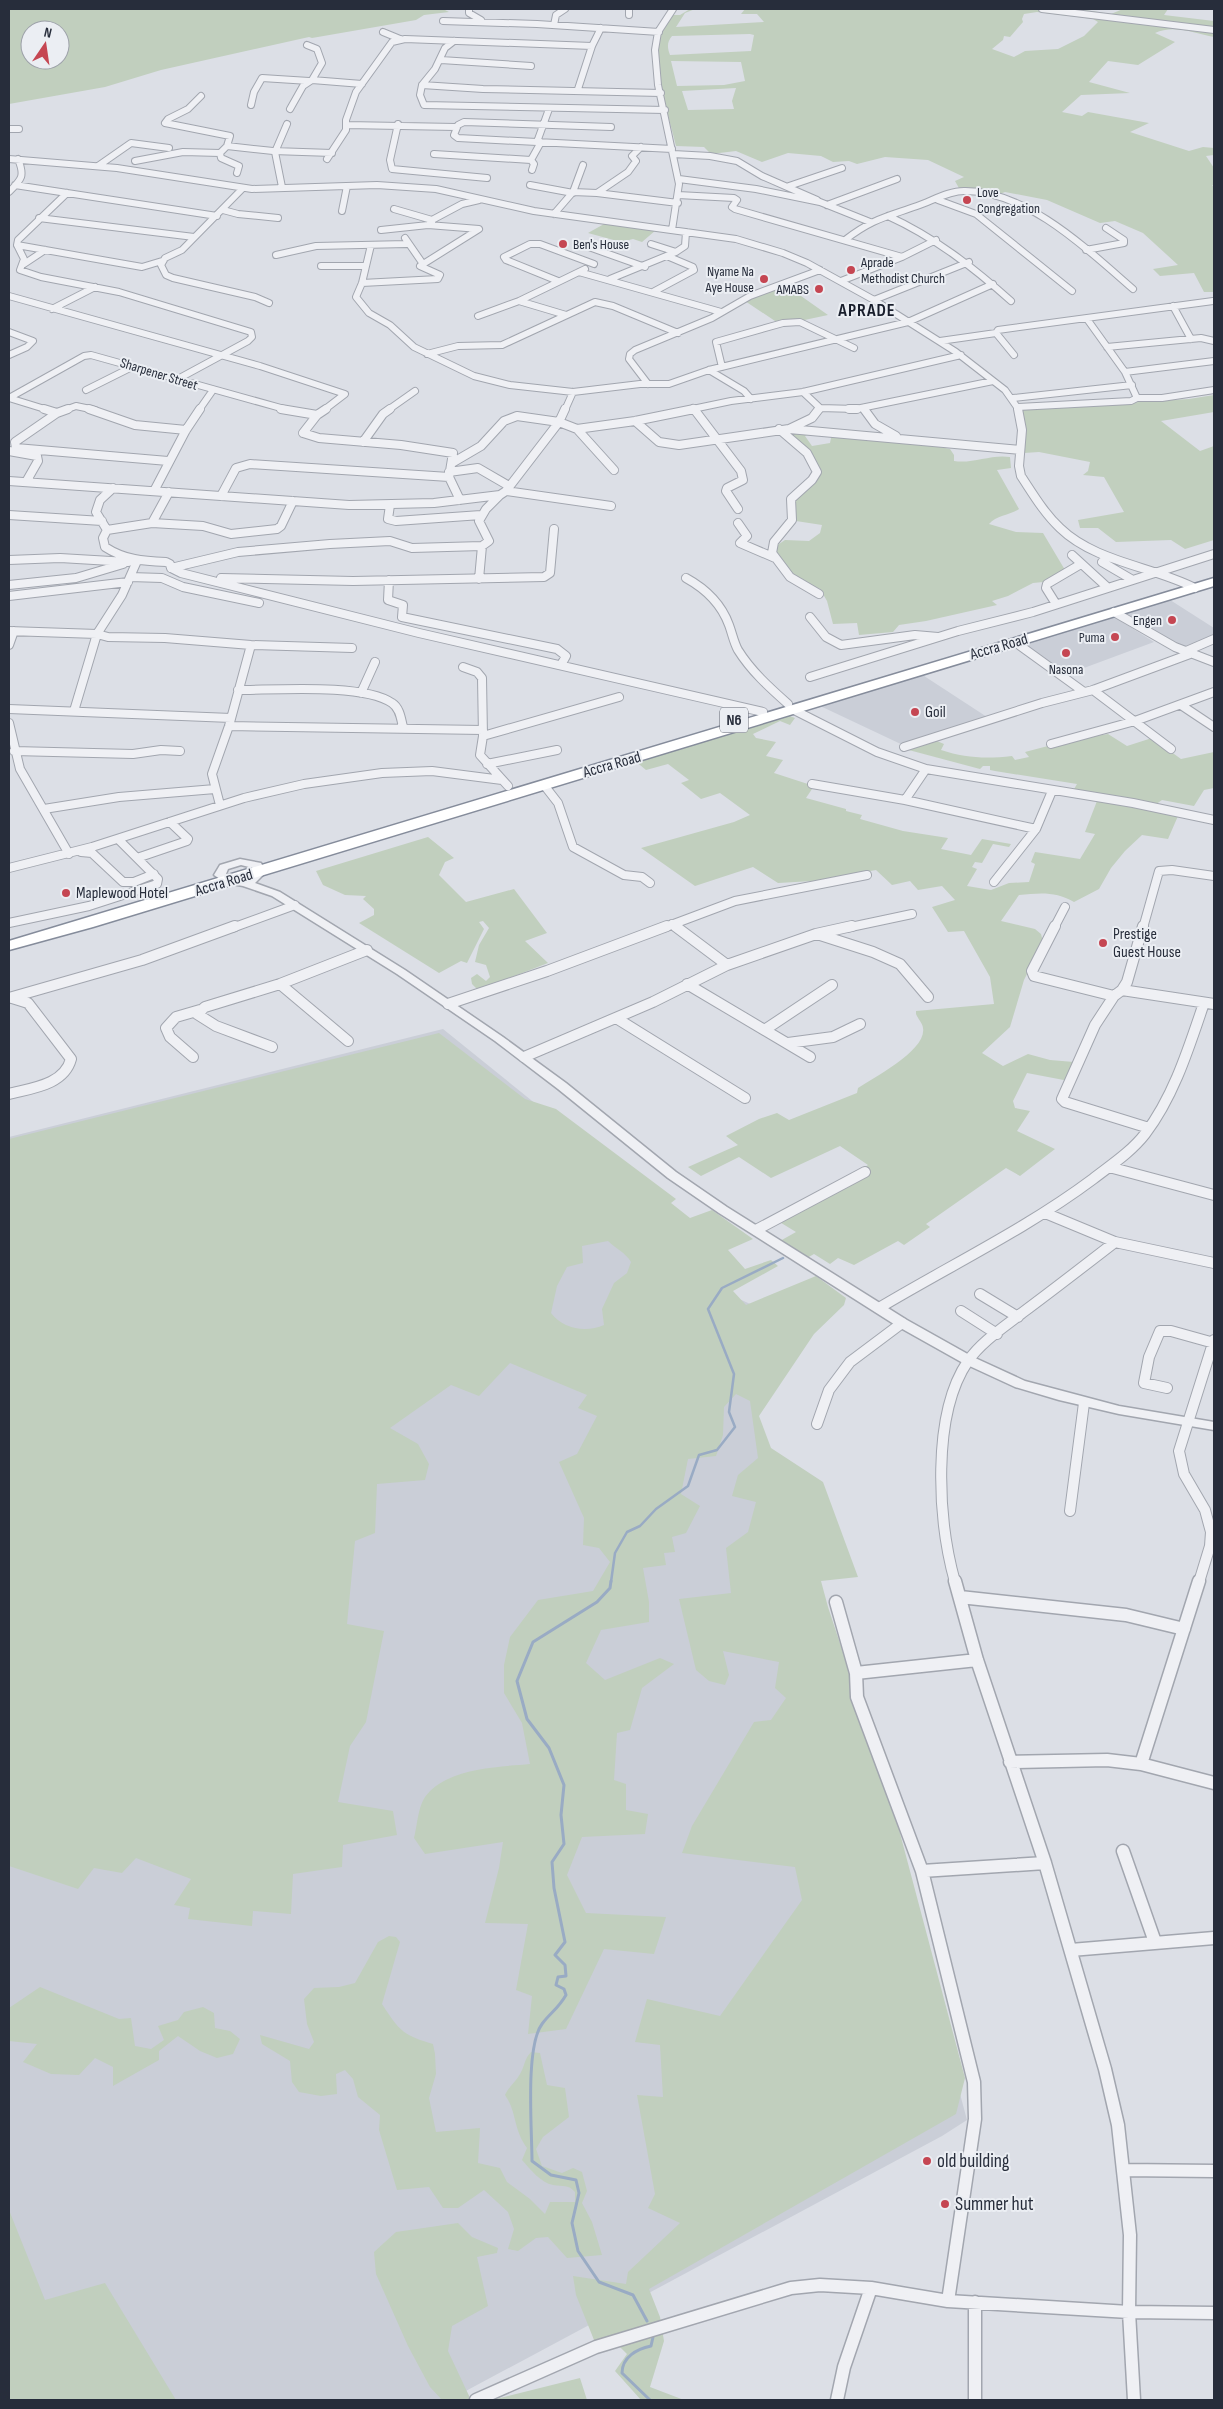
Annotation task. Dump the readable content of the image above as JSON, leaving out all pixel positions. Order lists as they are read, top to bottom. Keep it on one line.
{"streets":{"highway":["Accra Road","N6"],"street":["Sharpener Street"]},"districts":["APRADE"],"places":["Love Congregation","Ben's House","Aprade Methodist Church","Nyame Na Aye House","AMABS","Engen","Puma","Nasona","Goil","Maplewood Hotel","Prestige Guest House","old building","Summer hut"],"north":"top"}
